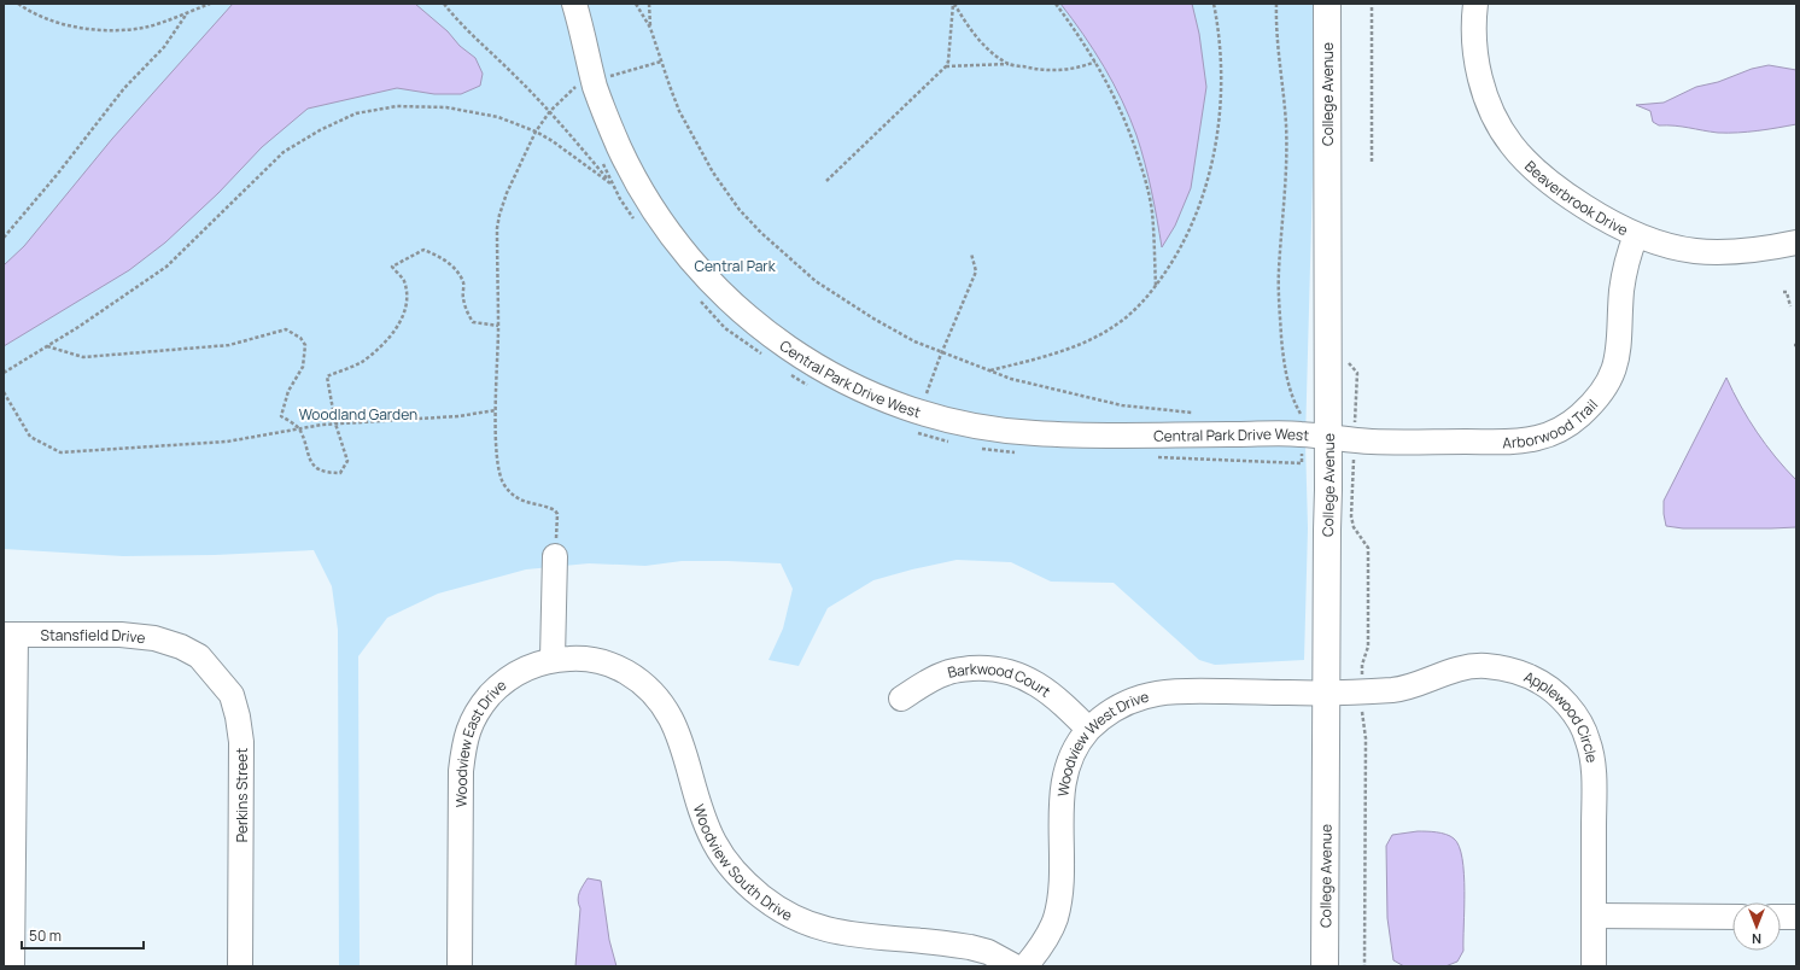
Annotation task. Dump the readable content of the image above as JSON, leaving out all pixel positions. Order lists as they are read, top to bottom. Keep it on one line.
{"streets":{"main road":["College Avenue"],"street":["Beaverbrook Drive","Central Park Drive West","Arborwood Trail","Stansfield Drive","Barkwood Court","Applewood Circle","Woodview East Drive","Woodview West Drive","Perkins Street","Woodview South Drive"]},"crossings":[["College Avenue","Central Park Drive West"],["College Avenue","Arborwood Trail"],["College Avenue","Applewood Circle"],["College Avenue","Woodview West Drive"],["Beaverbrook Drive","Arborwood Trail"],["Central Park Drive West","Arborwood Trail"],["Stansfield Drive","Perkins Street"],["Barkwood Court","Woodview West Drive"],["Applewood Circle","Woodview West Drive"],["Woodview East Drive","Woodview South Drive"]],"parks":["Central Park","Woodland Garden"],"scale_bar":"50 m","north":"bottom"}
